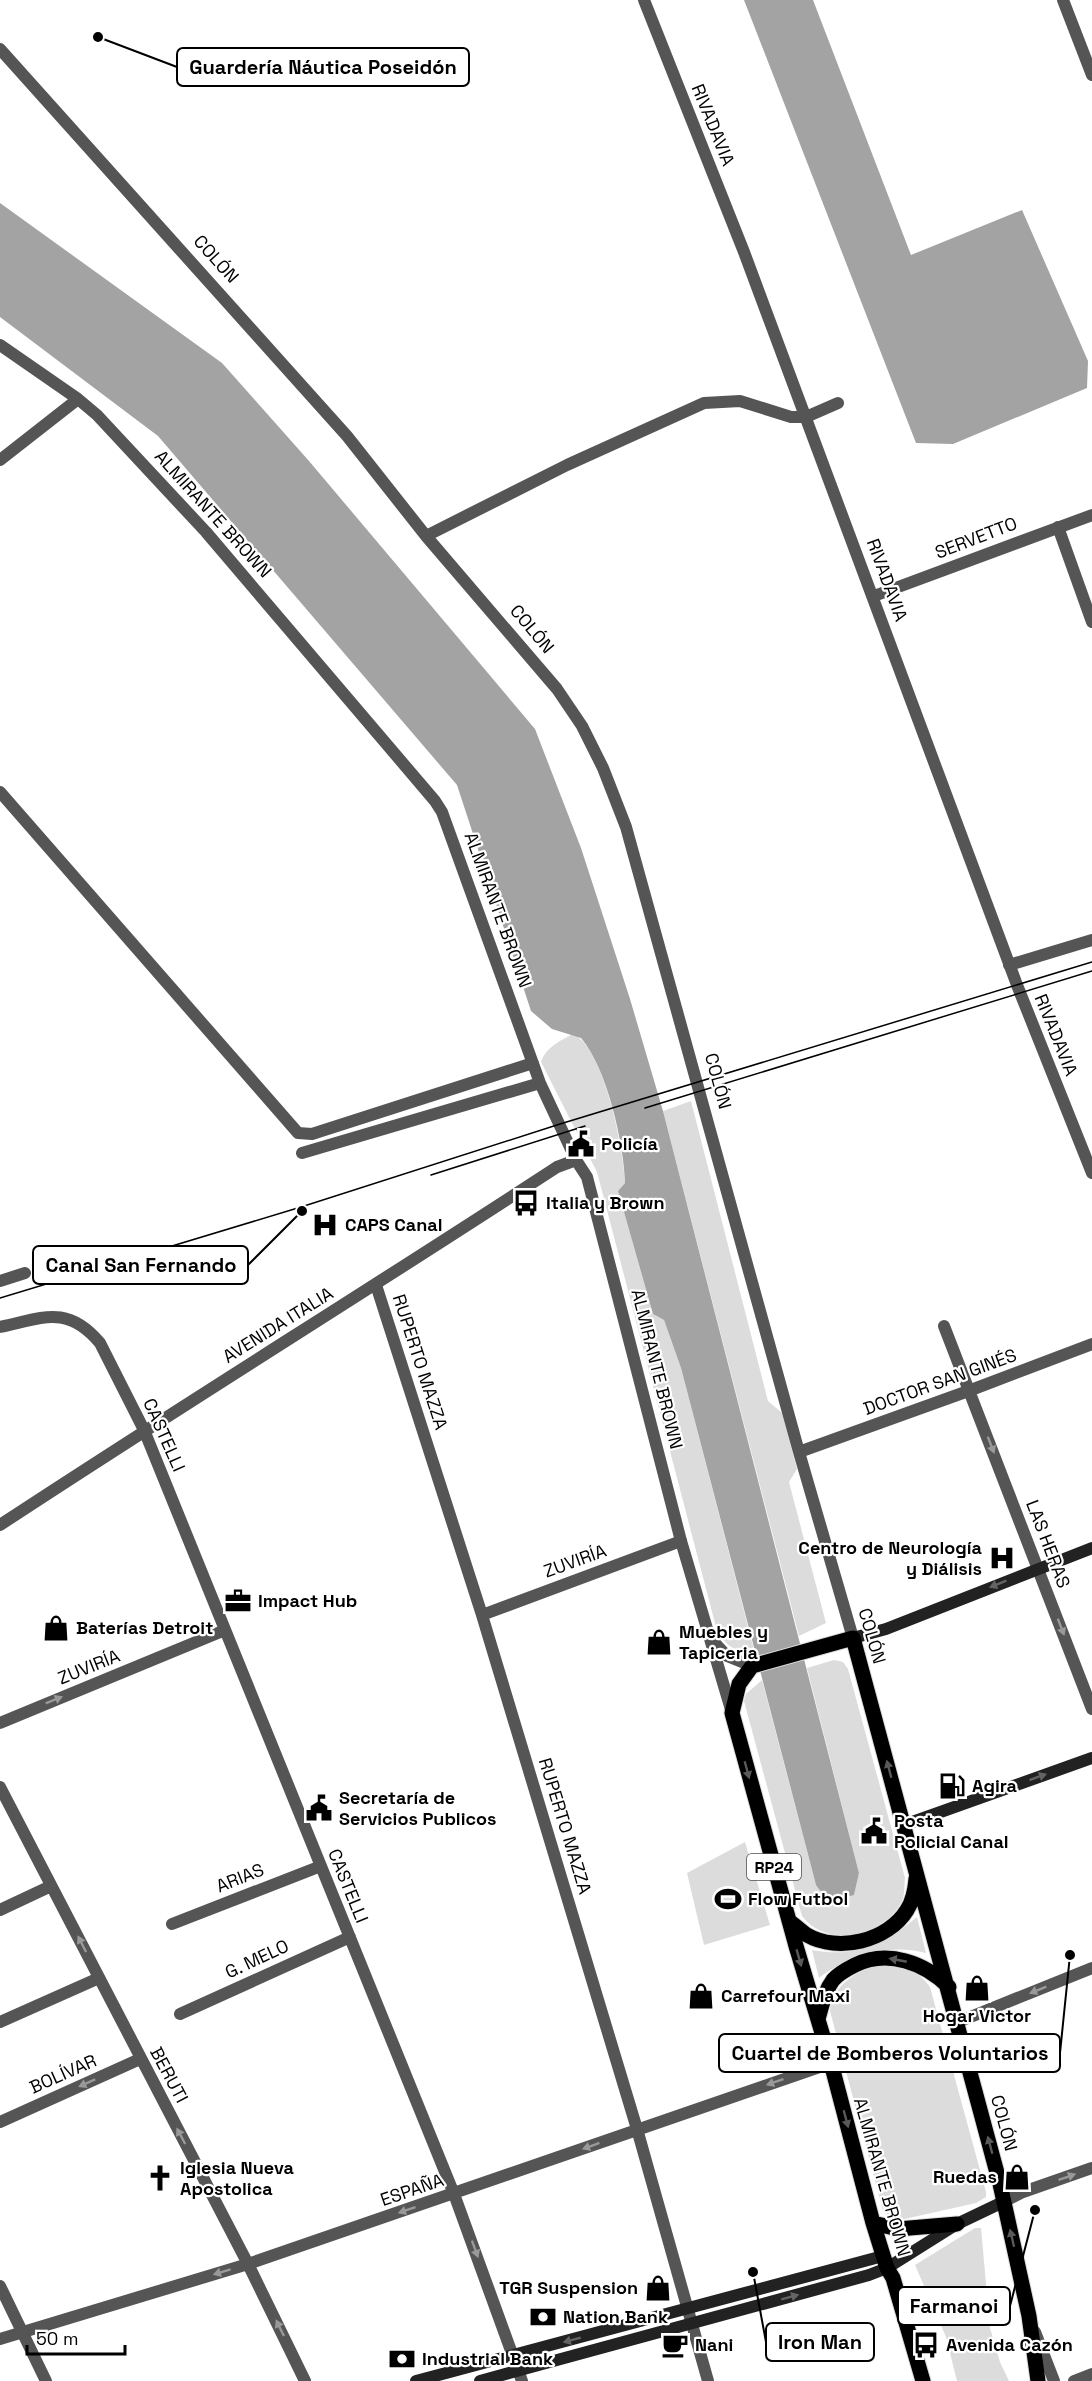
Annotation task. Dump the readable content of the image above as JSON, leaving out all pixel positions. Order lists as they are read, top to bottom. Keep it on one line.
{"streets":{"main road":["COLÓN","ALMIRANTE BROWN","RP24"],"street":["RIVADAVIA","SERVETTO","AVENIDA ITALIA","RUPERTO MAZZA","DOCTOR SAN GINÉS","CASTELLI","LAS HERAS","ZUVIRÍA","ARIAS","G. MELO","BOLÍVAR","BERUTI","ESPAÑA"]},"crossings":[["RIVADAVIA","SERVETTO"],["COLÓN","DOCTOR SAN GINÉS"],["ALMIRANTE BROWN","AVENIDA ITALIA"],["ALMIRANTE BROWN","ZUVIRÍA"],["ALMIRANTE BROWN","ESPAÑA"],["AVENIDA ITALIA","RUPERTO MAZZA"],["AVENIDA ITALIA","CASTELLI"],["RUPERTO MAZZA","ZUVIRÍA"],["RUPERTO MAZZA","ESPAÑA"],["DOCTOR SAN GINÉS","LAS HERAS"],["CASTELLI","ZUVIRÍA"],["CASTELLI","ARIAS"],["CASTELLI","G. MELO"],["CASTELLI","ESPAÑA"],["BOLÍVAR","BERUTI"],["BERUTI","ESPAÑA"]],"one_way":["LAS HERAS","ZUVIRÍA","BERUTI","ESPAÑA"],"places":{"other":["Guardería Náutica Poseidón","Canal San Fernando","Cuartel de Bomberos Voluntarios","Farmanoi","Iron Man"],"public building":["Policía","Secretaría de Servicios Publicos","Posta Policial Canal"],"bus stop":["Italia y Brown","Avenida Cazón"],"hospital":["CAPS Canal","Centro de Neurología y Diálisis"],"office":["Impact Hub"],"shop":["Baterías Detroit","Muebles y Tapiceria","Hogar Victor","Carrefour Maxi","Ruedas","TGR Suspension"],"fuel station":["Agira"],"sports":["Flow Futbol"],"church":["Iglesia Nueva Apostolica"],"bank":["Nation Bank","Industrial Bank"],"cafe":["Nani"]},"scale_bar":"50 m"}
